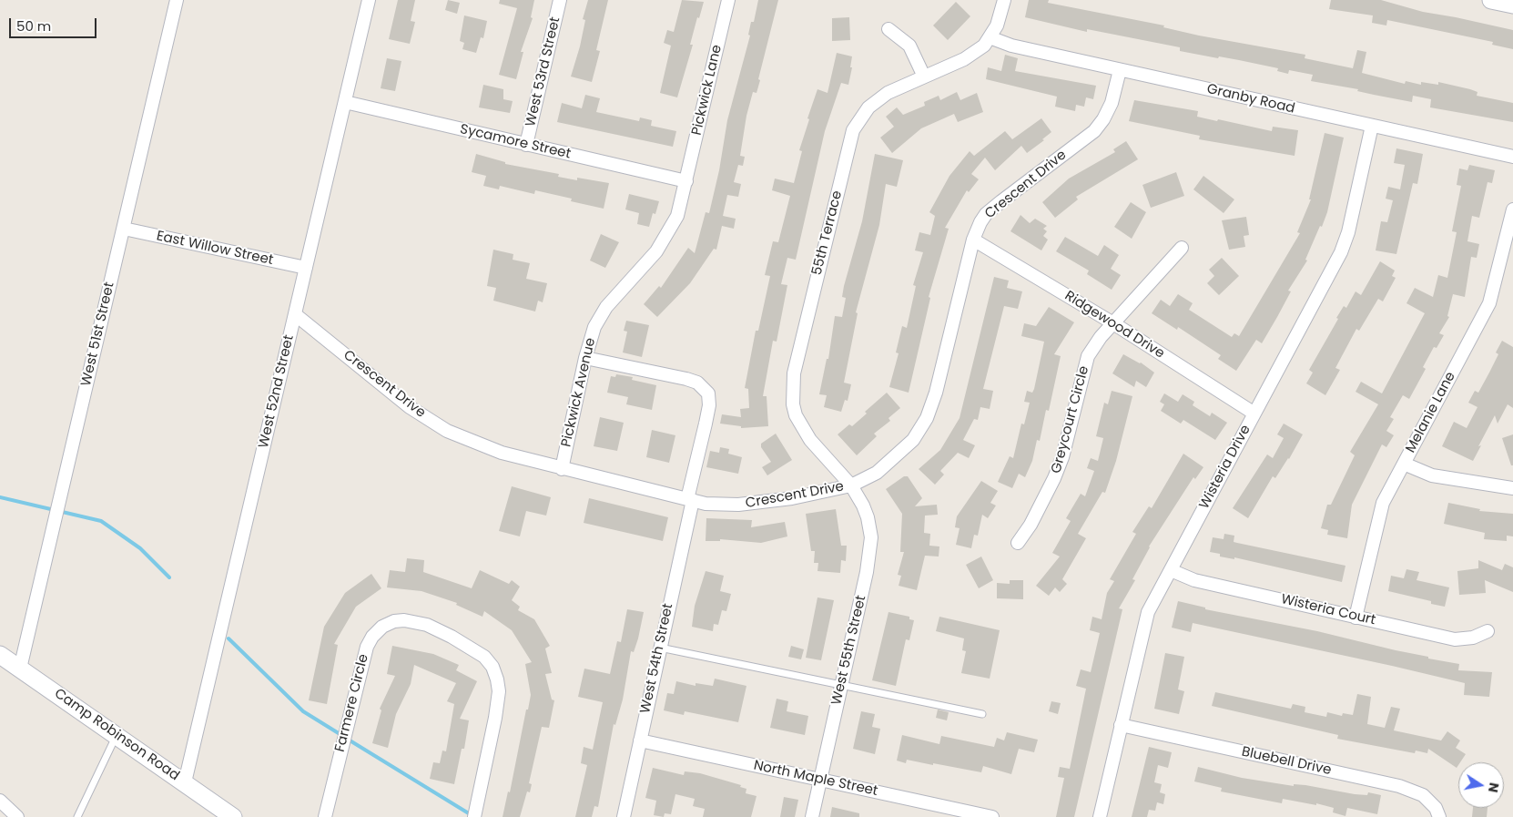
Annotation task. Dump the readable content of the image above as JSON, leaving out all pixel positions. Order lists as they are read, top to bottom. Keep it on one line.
{"streets":{"main road":["Camp Robinson Road"],"street":["West 53rd Street","Pickwick Lane","Granby Road","Sycamore Street","Crescent Drive","55th Terrace","East Willow Street","Ridgewood Drive","West 51st Street","West 52nd Street","Pickwick Avenue","Melanie Lane","Greycourt Circle","Wisteria Drive","Wisteria Court","West 55th Street","West 54th Street","Farmere Circle","Bluebell Drive","North Maple Street"]},"crossings":[["West 53rd Street","Sycamore Street"],["Pickwick Lane","Sycamore Street"],["Pickwick Lane","Pickwick Avenue"],["Granby Road","Crescent Drive"],["Granby Road","55th Terrace"],["Granby Road","Wisteria Drive"],["Sycamore Street","West 52nd Street"],["Sycamore Street","Pickwick Avenue"],["Crescent Drive","55th Terrace"],["Crescent Drive","Ridgewood Drive"],["Crescent Drive","West 52nd Street"],["Crescent Drive","Pickwick Avenue"],["Crescent Drive","West 55th Street"],["Crescent Drive","West 54th Street"],["55th Terrace","West 55th Street"],["East Willow Street","West 51st Street"],["East Willow Street","West 52nd Street"],["Ridgewood Drive","Greycourt Circle"],["Ridgewood Drive","Wisteria Drive"],["West 51st Street","Camp Robinson Road"],["West 52nd Street","Camp Robinson Road"],["Pickwick Avenue","West 54th Street"],["Melanie Lane","Wisteria Court"],["Wisteria Drive","Wisteria Court"],["Wisteria Drive","Bluebell Drive"],["West 55th Street","North Maple Street"],["West 54th Street","North Maple Street"]],"scale_bar":"50 m","north":"right"}
